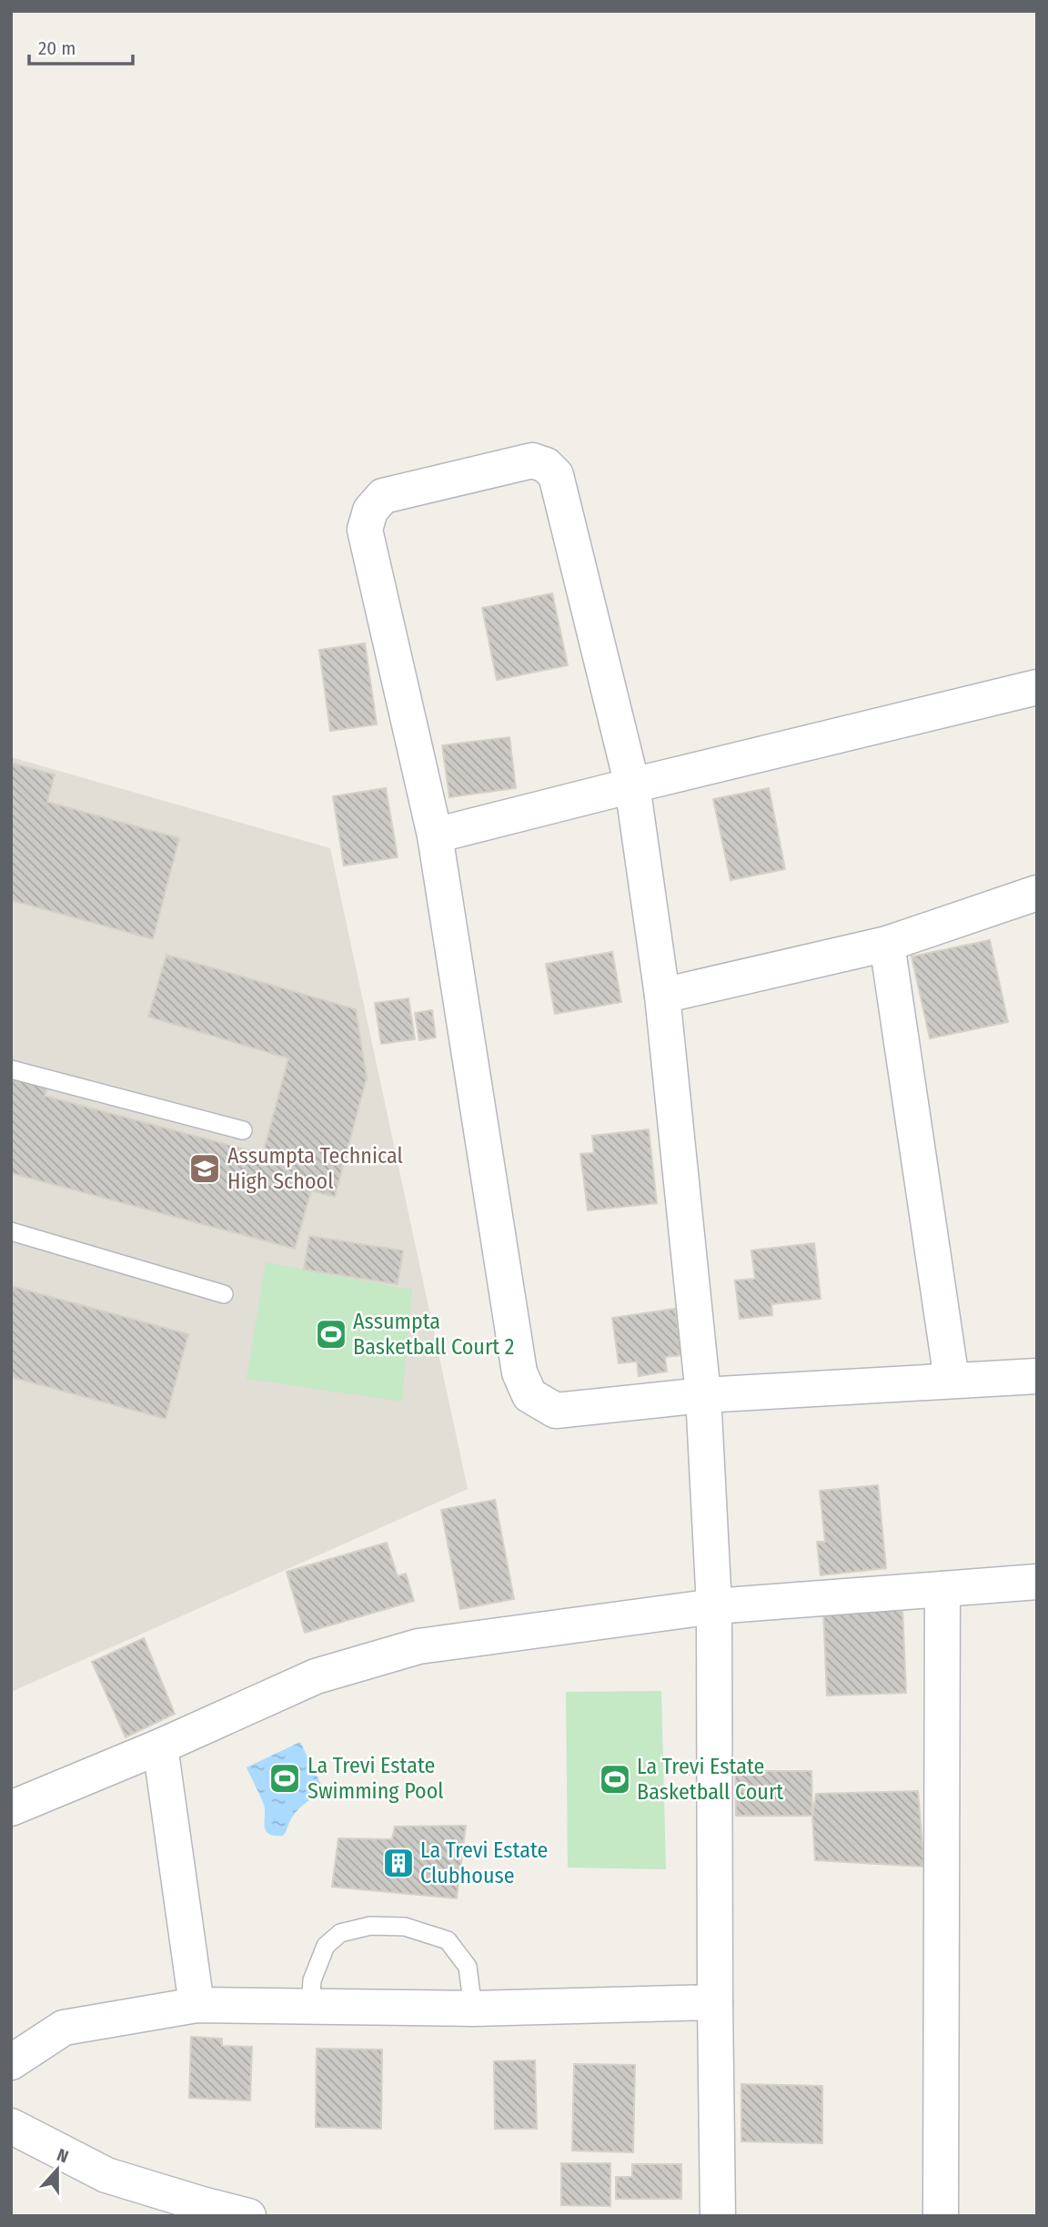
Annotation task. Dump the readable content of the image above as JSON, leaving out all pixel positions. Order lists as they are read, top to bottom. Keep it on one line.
{"places":{"school or university":["Assumpta Technical High School"],"sports":["Assumpta Basketball Court 2","La Trevi Estate Swimming Pool","La Trevi Estate Basketball Court"],"building":["La Trevi Estate Clubhouse"]},"scale_bar":"20 m","north":"top"}
